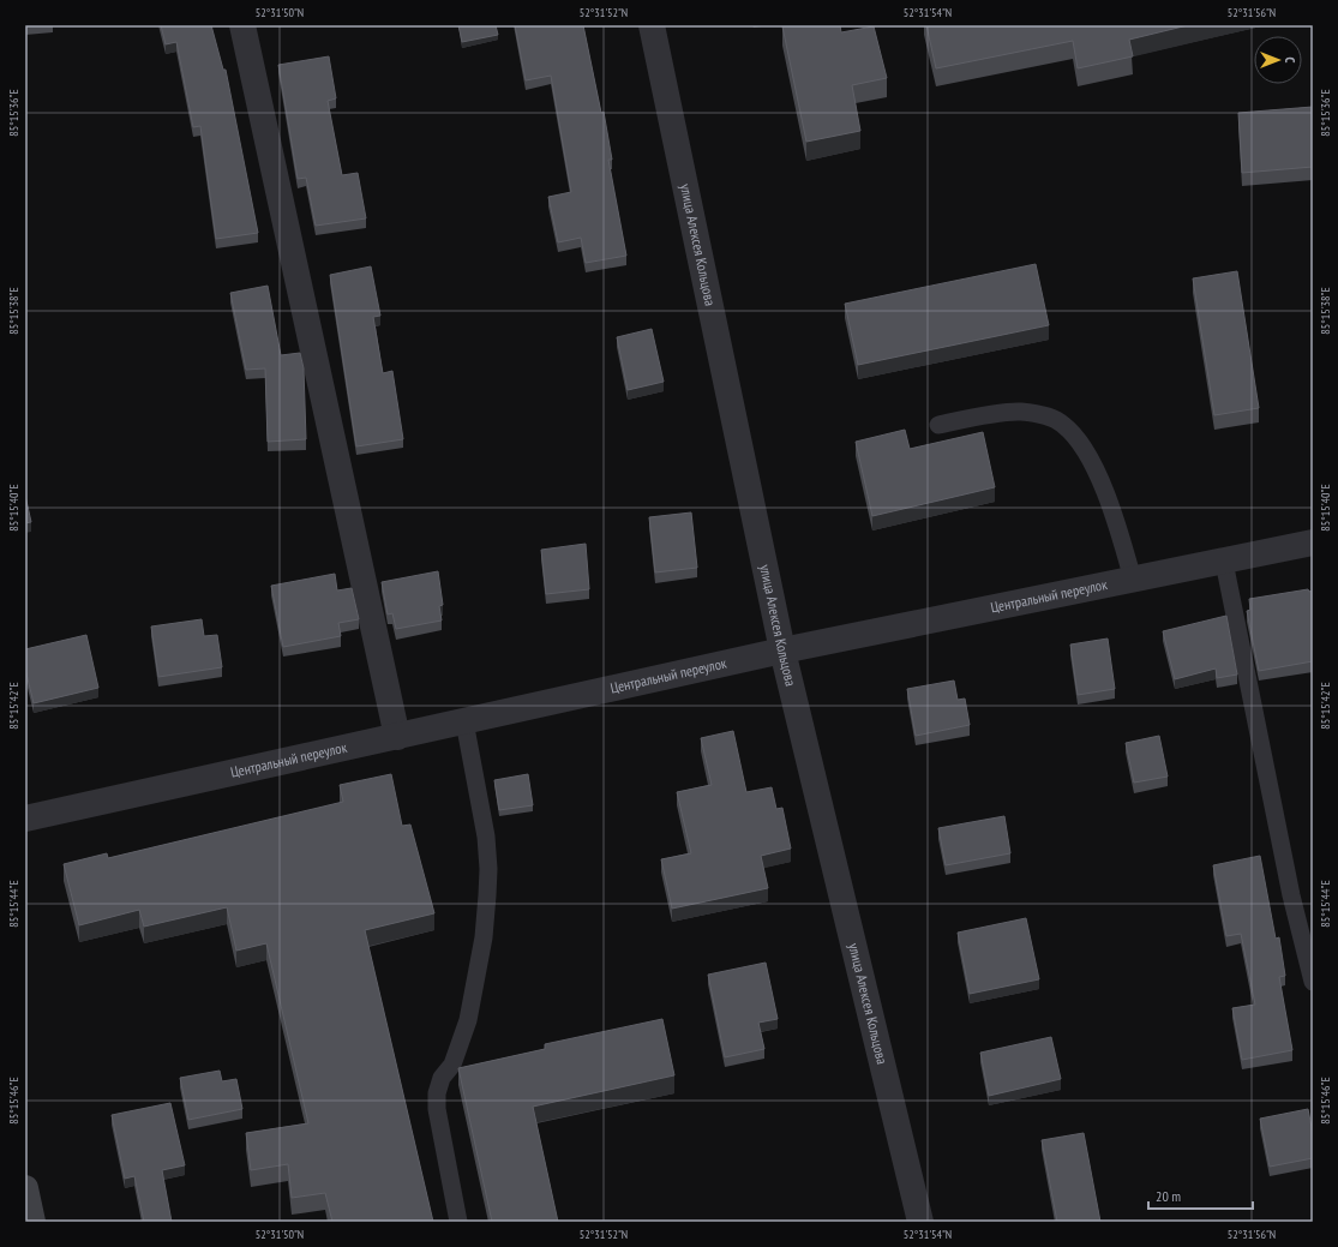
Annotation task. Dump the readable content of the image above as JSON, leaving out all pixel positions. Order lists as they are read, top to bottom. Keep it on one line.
{"streets":{"street":["улица Алексея Кольцова","Центральный переулок"]},"crossings":[["улица Алексея Кольцова","Центральный переулок"]],"scale_bar":"20 m","north":"right","coordinates":["52°31'50\"N","52°31'52\"N","52°31'54\"N","52°31'56\"N","85°15'36\"E","85°15'38\"E","85°15'40\"E","85°15'42\"E","85°15'44\"E","85°15'46\"E"]}
